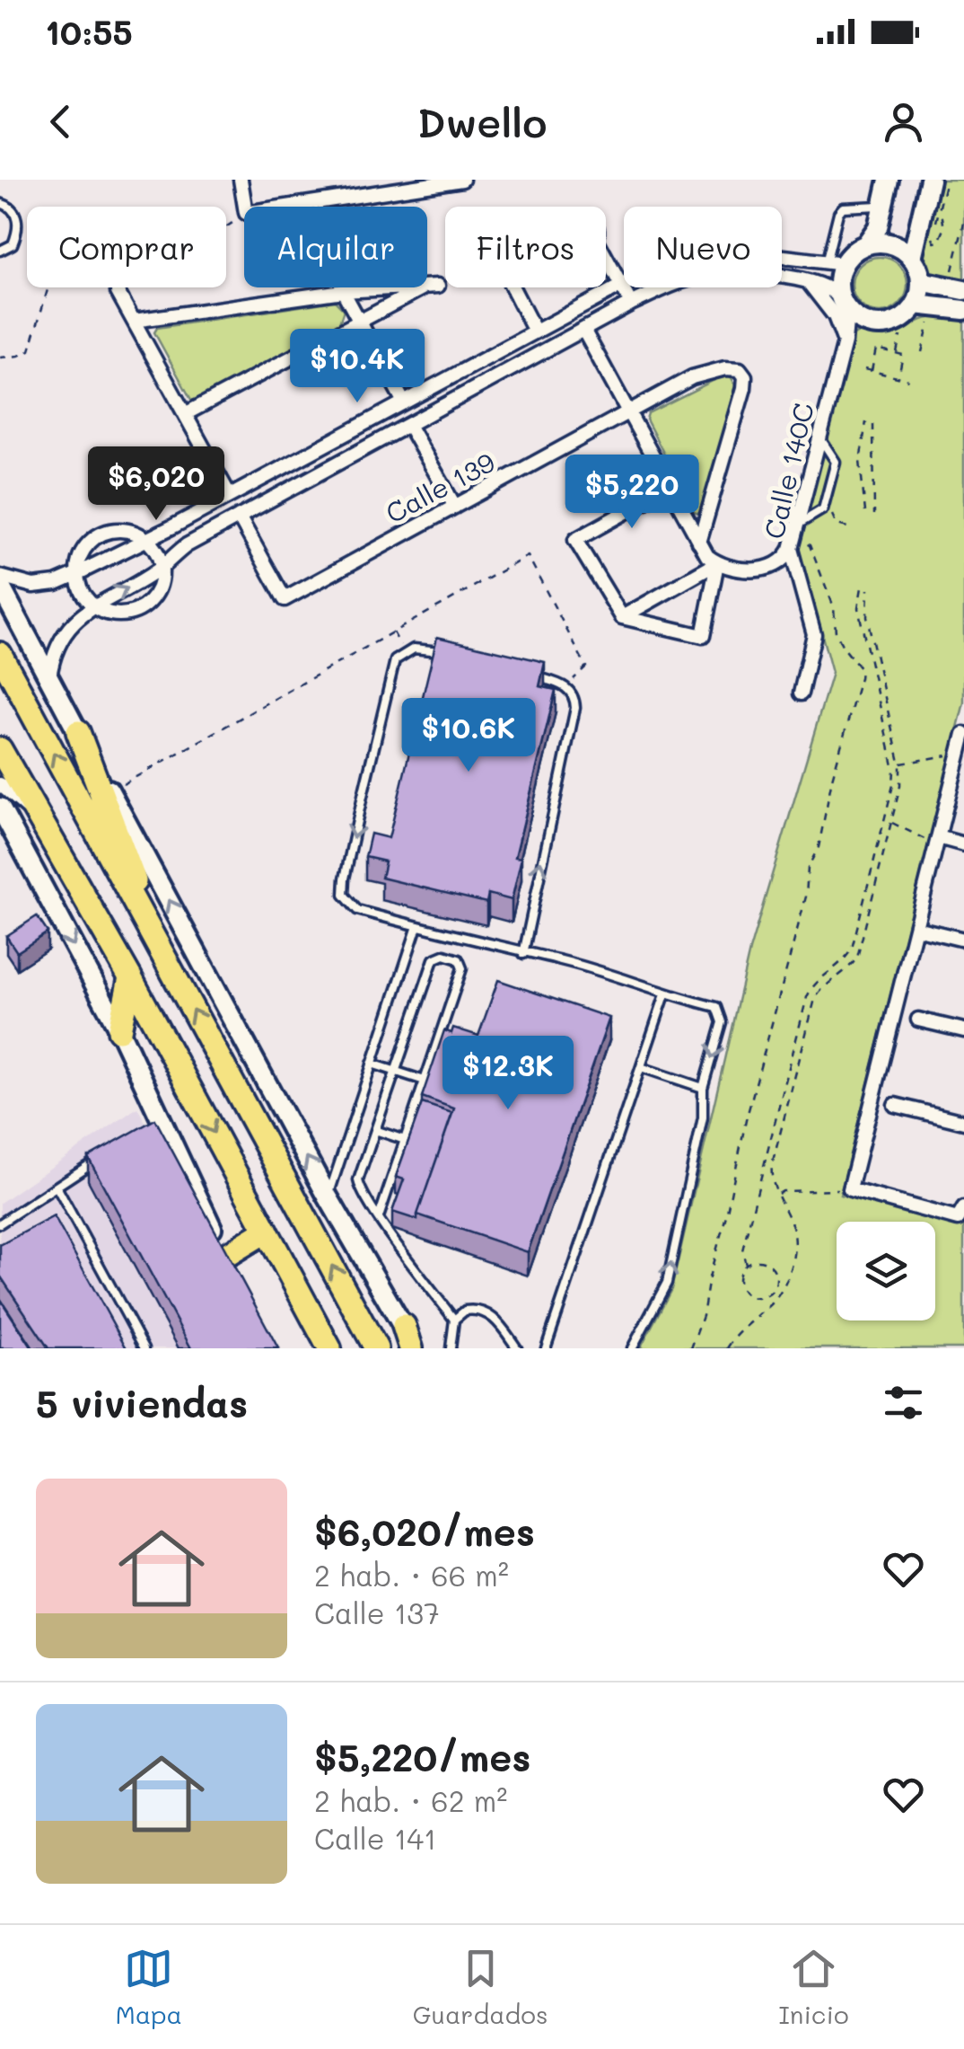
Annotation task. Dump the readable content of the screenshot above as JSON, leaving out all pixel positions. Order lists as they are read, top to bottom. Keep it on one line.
{"streets":{"street":["Calle 140C","Calle 139"]},"page":{"status":"10:55","header":"Dwello","chip":["Comprar","Alquilar","Filtros","Nuevo"],"price":["$10.4K","$6,020","$5,220","$10.6K","$12.3K"],"heading":"5 viviendas","list":[{"name":"$6,020/mes","note":"2 hab. · 66 m² · Calle 137"},{"name":"$5,220/mes","note":"2 hab. · 62 m² · Calle 141"}],"tabs":["Mapa","Guardados","Inicio"]}}
